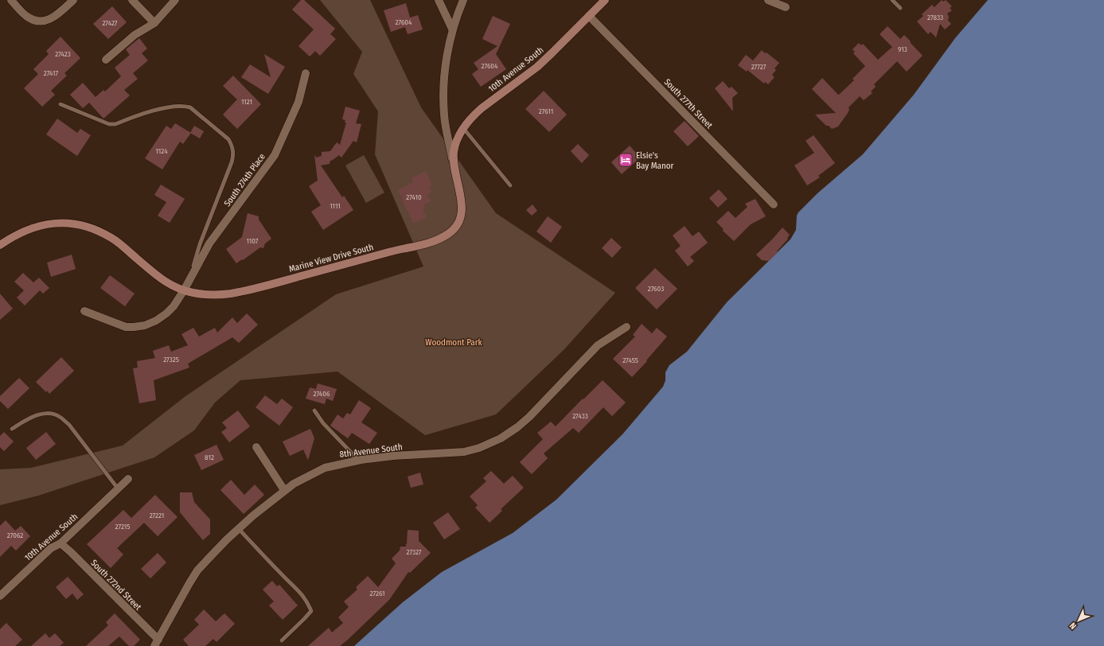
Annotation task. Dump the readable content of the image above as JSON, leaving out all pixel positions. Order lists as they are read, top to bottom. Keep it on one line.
{"streets":{"main road":["10th Avenue South","Marine View Drive South"],"street":["South 277th Street","South 274th Place","8th Avenue South","South 272nd Street"]},"crossings":[["10th Avenue South","South 277th Street"],["10th Avenue South","Marine View Drive South"],["10th Avenue South","South 272nd Street"],["South 274th Place","Marine View Drive South"],["8th Avenue South","South 272nd Street"]],"parks":["Woodmont Park"],"places":{"hotel":["Elsie's Bay Manor"]},"house_numbers":["27833","27604","27427","913","27423","27604","27727","27417","1121","27611","1124","27410","1111","1107","27603","27325","27455","27406","27433","812","27221","27215","27062","27327","27261"],"north":"bottom left"}
